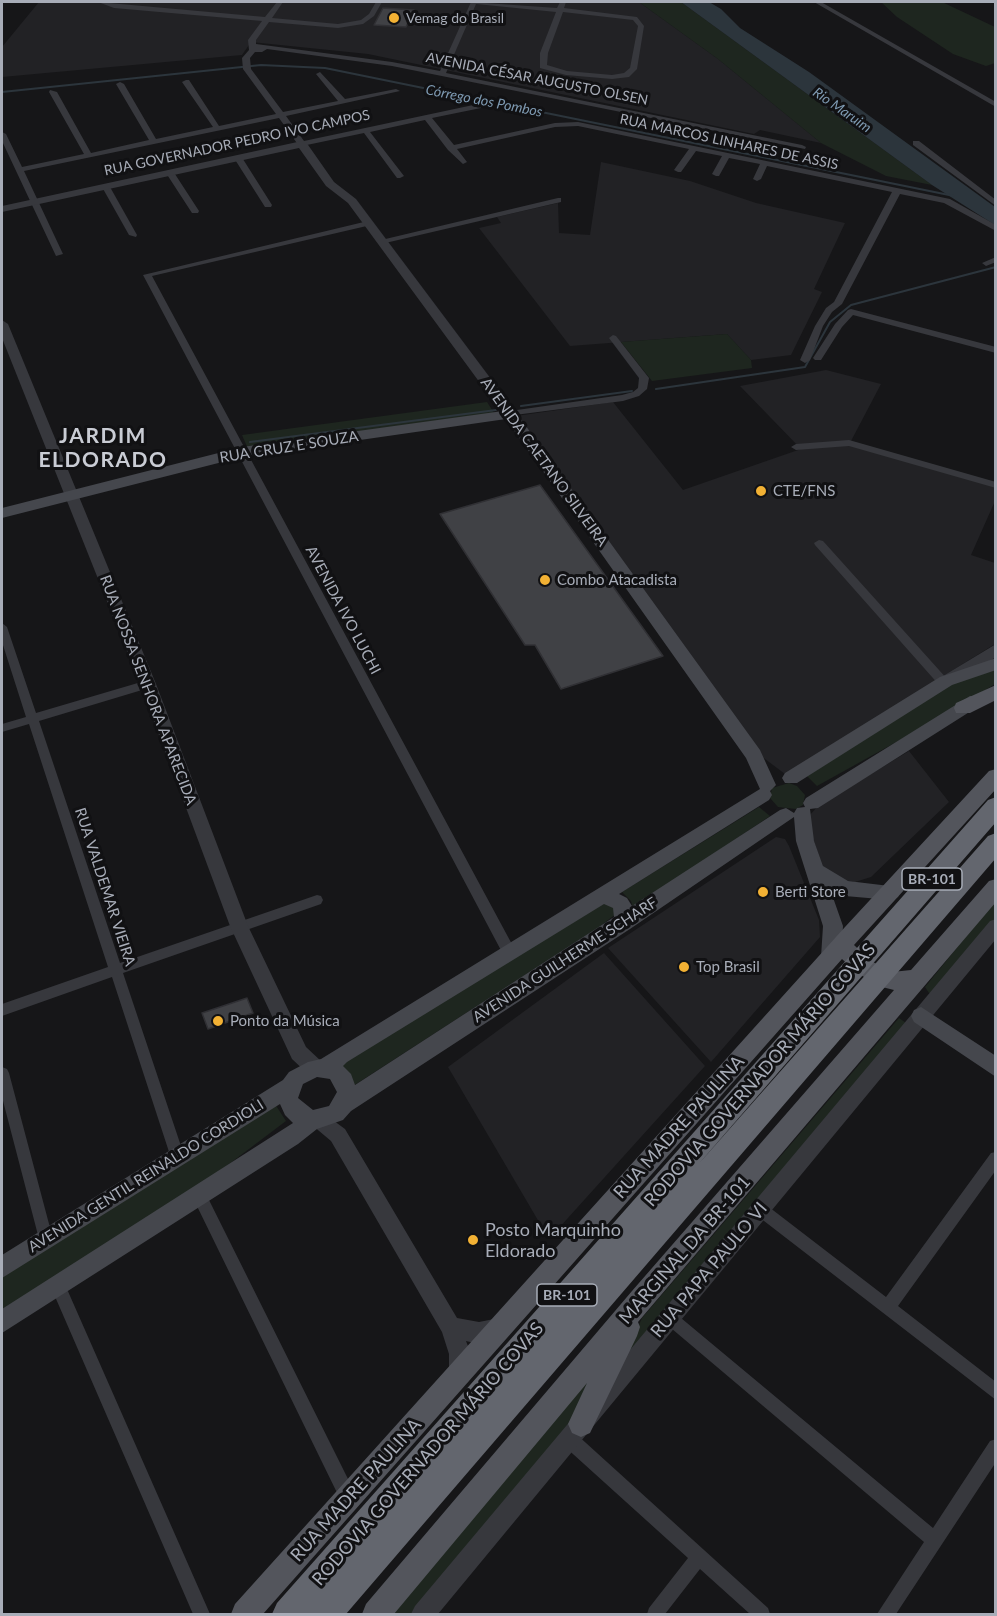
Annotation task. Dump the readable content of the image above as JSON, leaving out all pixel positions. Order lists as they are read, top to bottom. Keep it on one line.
{"streets":{"highway":["BR-101","RODOVIA GOVERNADOR MÁRIO COVAS"],"main road":["RUA CRUZ E SOUZA","AVENIDA CAETANO SILVEIRA","AVENIDA GUILHERME SCHARF","RUA MADRE PAULINA","AVENIDA GENTIL REINALDO CORDIOLI","MARGINAL DA BR-101"],"street":["AVENIDA CÉSAR AUGUSTO OLSEN","RUA MARCOS LINHARES DE ASSIS","RUA GOVERNADOR PEDRO IVO CAMPOS","AVENIDA IVO LUCHI","RUA NOSSA SENHORA APARECIDA","RUA VALDEMAR VIEIRA","RUA PAPA PAULO VI"]},"crossings":[["RUA GOVERNADOR PEDRO IVO CAMPOS","AVENIDA CAETANO SILVEIRA"],["RUA CRUZ E SOUZA","AVENIDA CAETANO SILVEIRA"],["RUA CRUZ E SOUZA","AVENIDA IVO LUCHI"],["RUA CRUZ E SOUZA","RUA NOSSA SENHORA APARECIDA"],["AVENIDA CAETANO SILVEIRA","AVENIDA IVO LUCHI"],["AVENIDA CAETANO SILVEIRA","AVENIDA GUILHERME SCHARF"],["RUA NOSSA SENHORA APARECIDA","AVENIDA GUILHERME SCHARF"],["RUA NOSSA SENHORA APARECIDA","AVENIDA GENTIL REINALDO CORDIOLI"],["RUA VALDEMAR VIEIRA","AVENIDA GENTIL REINALDO CORDIOLI"],["AVENIDA GUILHERME SCHARF","AVENIDA GENTIL REINALDO CORDIOLI"],["RODOVIA GOVERNADOR MÁRIO COVAS","RUA MADRE PAULINA"]],"districts":["JARDIM ELDORADO"],"water":["Córrego dos Pombos","Rio Maruim"],"places":["Vemag do Brasil","CTE/FNS","Combo Atacadista","Berti Store","Top Brasil","Ponto da Música","Posto Marquinho Eldorado"]}
